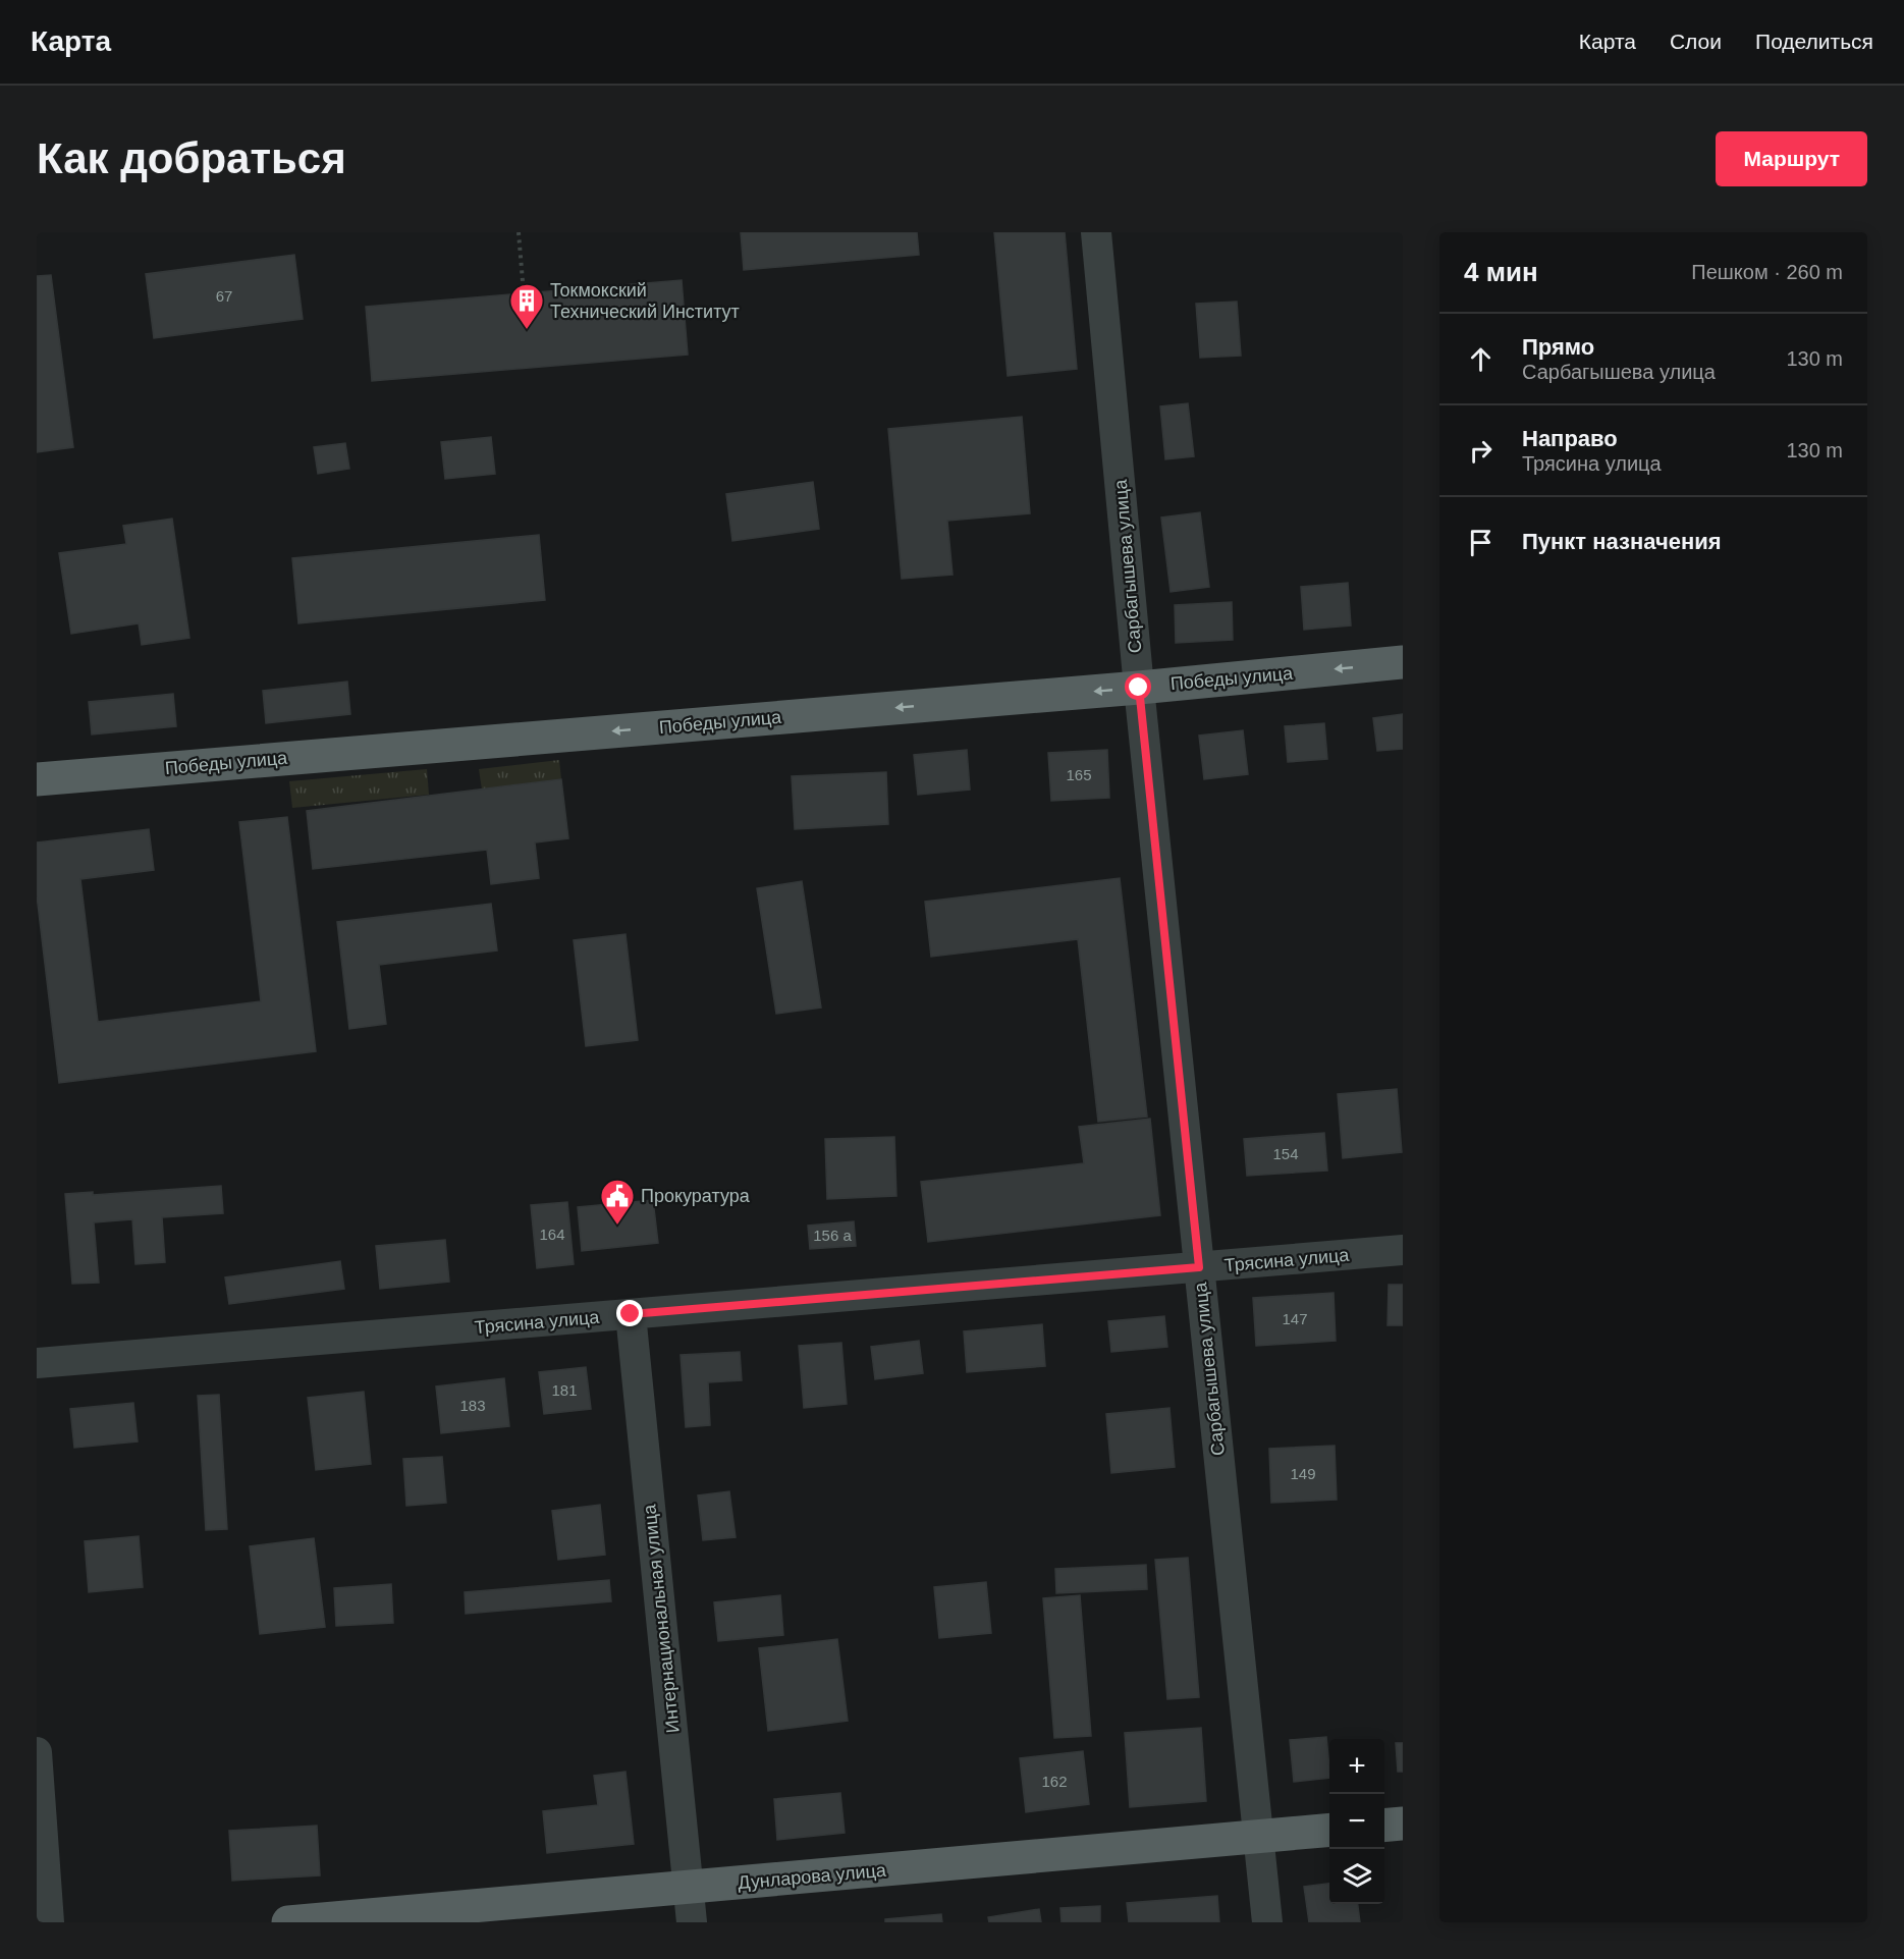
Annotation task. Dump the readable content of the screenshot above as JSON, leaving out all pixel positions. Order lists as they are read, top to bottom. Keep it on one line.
{"streets":{"main road":["Победы улица","Дунларова улица"],"street":["Сарбагышева улица","Трясина улица","Интернациональная улица"]},"crossings":[["Сарбагышева улица","Победы улица"],["Сарбагышева улица","Трясина улица"],["Сарбагышева улица","Дунларова улица"],["Трясина улица","Интернациональная улица"],["Интернациональная улица","Дунларова улица"]],"one_way":["Победы улица"],"places":{"building":["Токмокский Технический Институт"],"public building":["Прокуратура"]},"house_numbers":["67","165","154","164","156 а","147","181","183","149","162"],"page":{"header":"Карта","nav":["Карта","Слои","Поделиться"],"buttons":"Маршрут","title":"Как добраться","heading":["4 мин","Пешком · 260 m"],"list":[["Прямо","Сарбагышева улица","130 m"],["Направо","Трясина улица","130 m"],"Пункт назначения"],"map_buttons":["+","−"]}}
